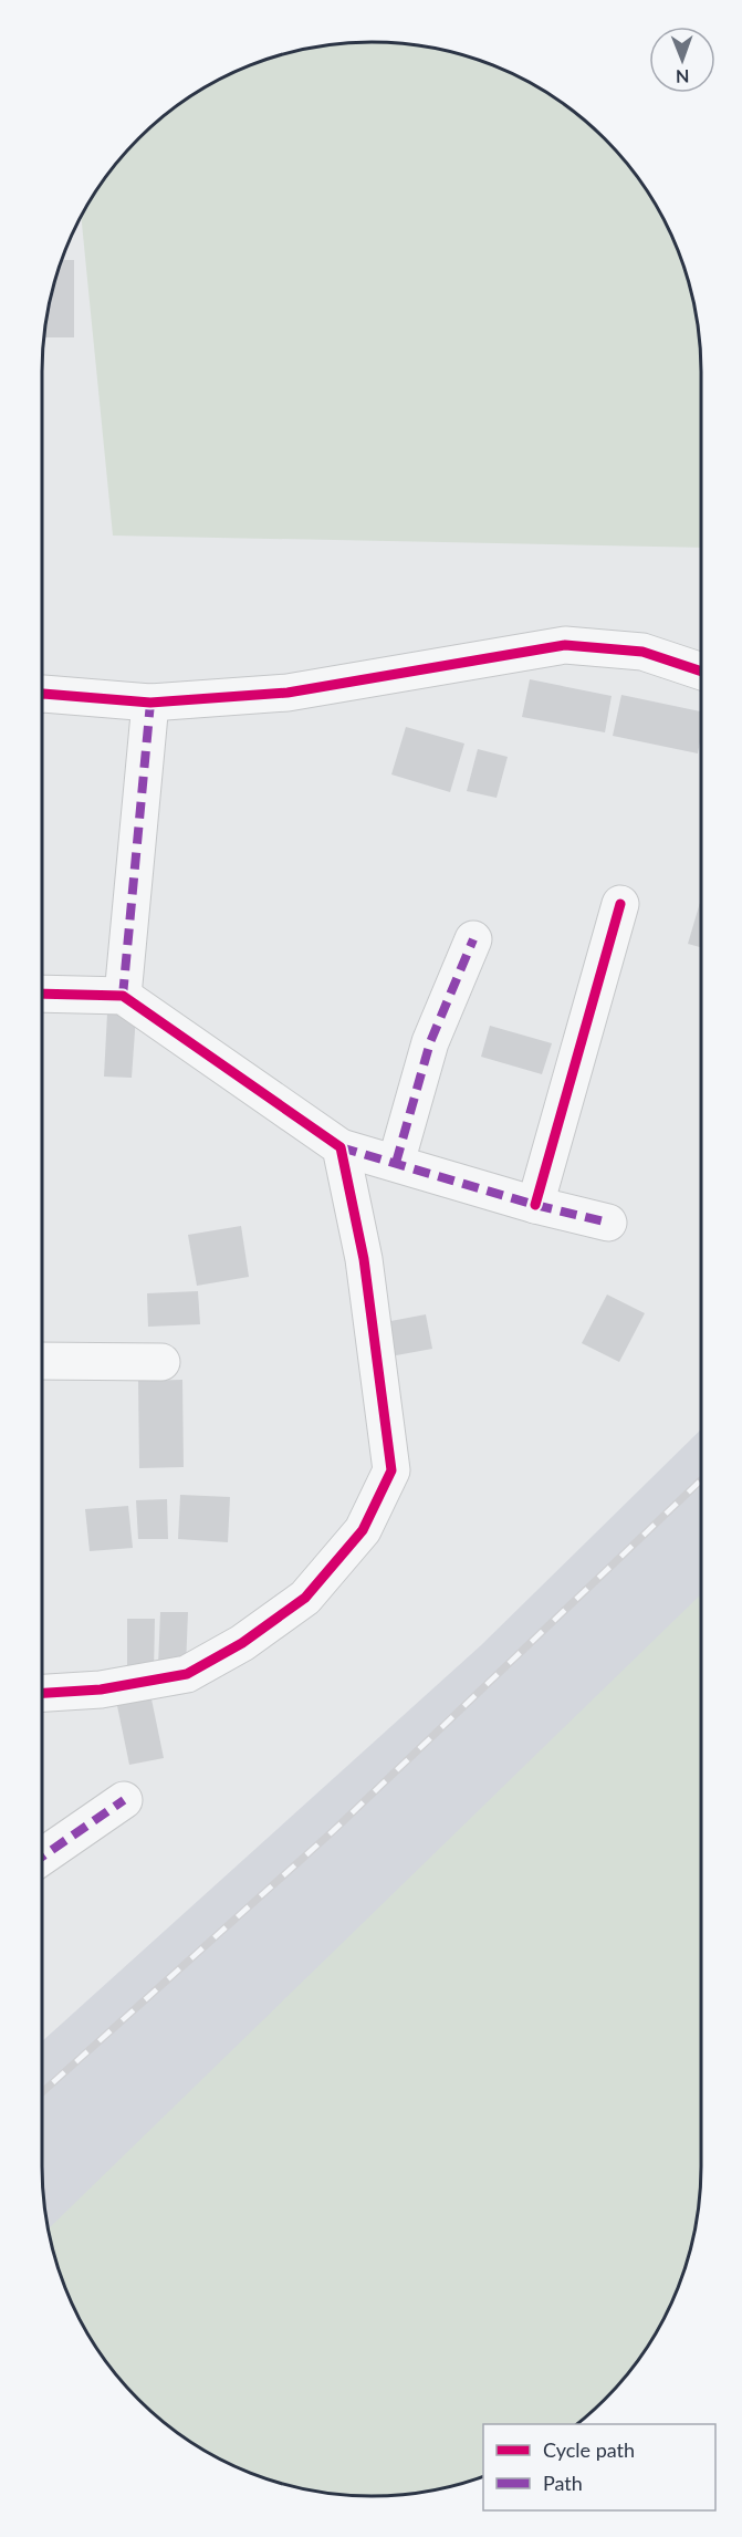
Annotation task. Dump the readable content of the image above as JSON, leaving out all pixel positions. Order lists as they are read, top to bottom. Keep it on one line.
{"legend":["Cycle path","Path"],"north":"bottom"}
